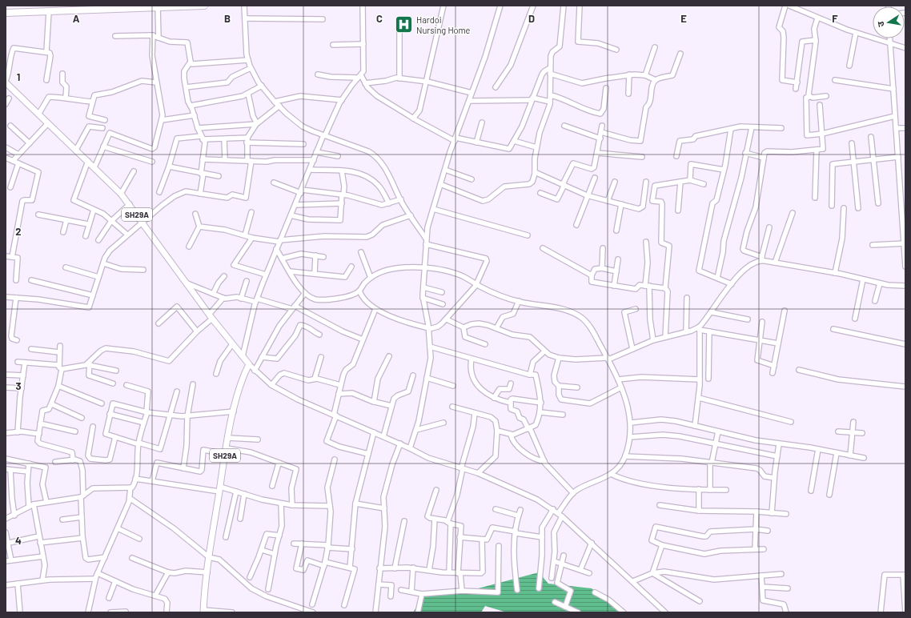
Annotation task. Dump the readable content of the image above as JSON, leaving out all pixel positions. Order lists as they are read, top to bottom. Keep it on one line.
{"streets":{"main road":["SH29A"]},"places":{"hospital":["Hardoi Nursing Home"]},"north":"left","grid":{"columns":["A","B","C","D","E","F"],"rows":["1","2","3","4"]}}
